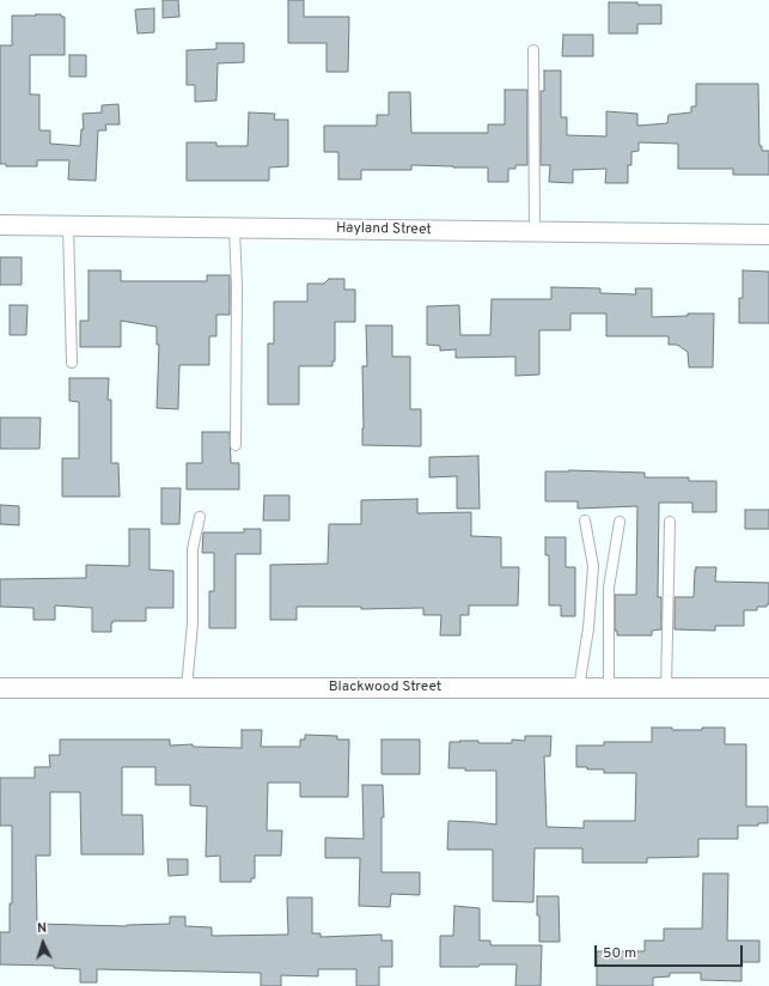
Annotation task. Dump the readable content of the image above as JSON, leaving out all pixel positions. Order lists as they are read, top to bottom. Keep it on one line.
{"streets":{"street":["Hayland Street","Blackwood Street"]},"scale_bar":"50 m","north":"top"}
